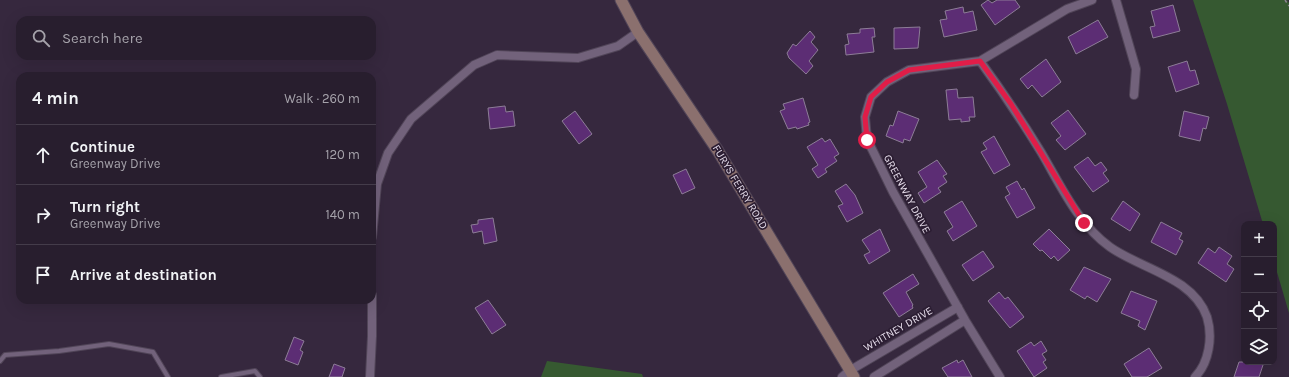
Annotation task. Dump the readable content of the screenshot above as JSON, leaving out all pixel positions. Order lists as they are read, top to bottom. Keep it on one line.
{"streets":{"main road":["FURYS FERRY ROAD"],"street":["GREENWAY DRIVE","WHITNEY DRIVE"]},"crossings":[["FURYS FERRY ROAD","WHITNEY DRIVE"],["GREENWAY DRIVE","WHITNEY DRIVE"]],"page":{"search":"Search here","heading":["4 min","Walk · 260 m"],"list":[["Continue","Greenway Drive","120 m"],["Turn right","Greenway Drive","140 m"],"Arrive at destination"],"map_buttons":["+","−"]}}
